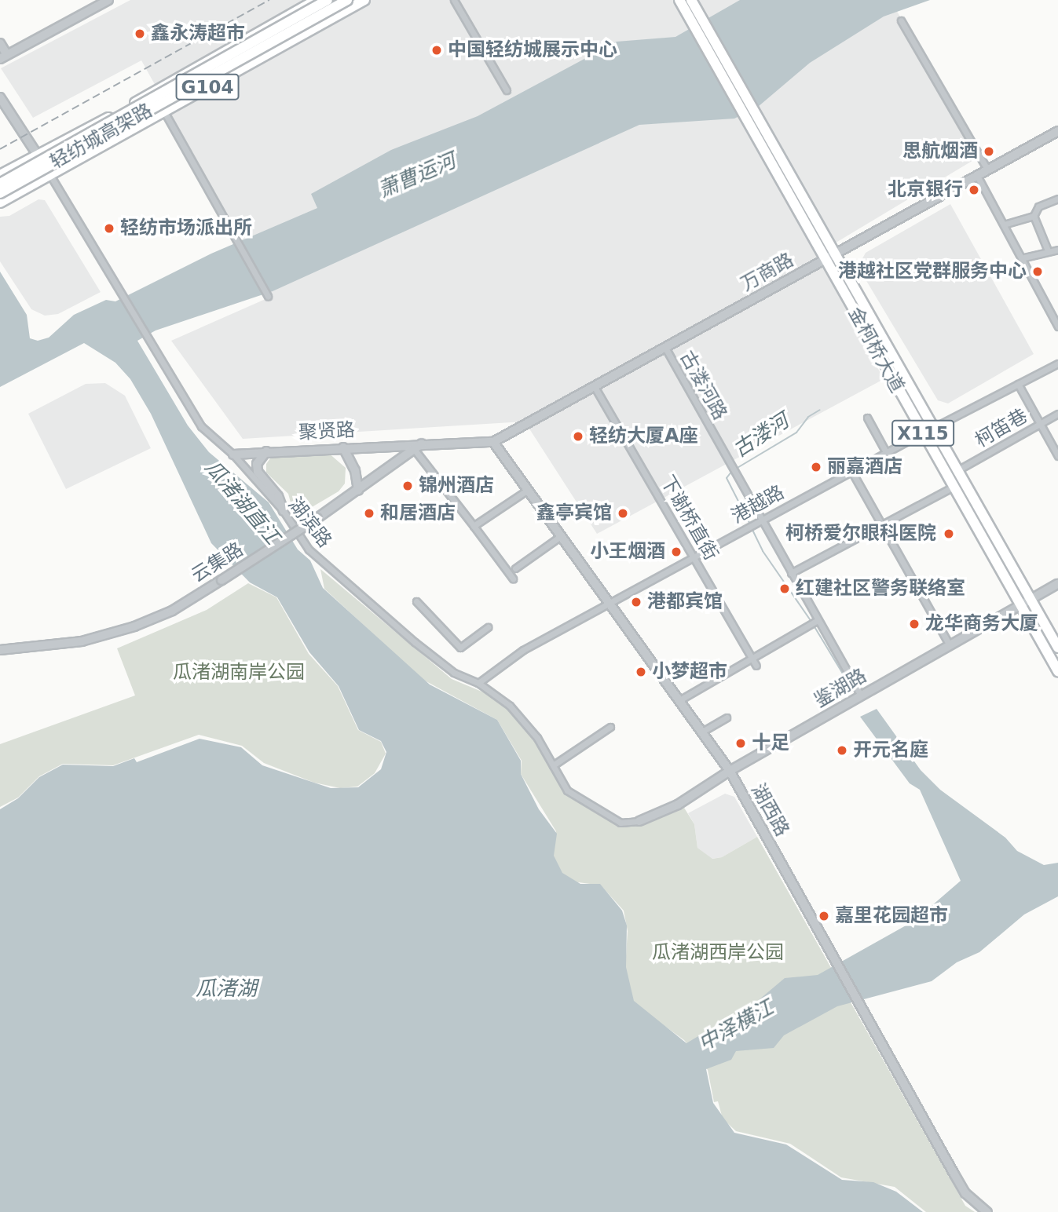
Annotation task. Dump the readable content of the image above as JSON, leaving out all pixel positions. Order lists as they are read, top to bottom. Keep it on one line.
{"streets":{"main road":["G104","轻纺城高架路","金柯桥大道","X115"],"street":["万商路","古溇河路","柯笛巷","聚贤路","港越路","下谢桥直街","湖滨路","云集路","鉴湖路","湖西路"]},"crossings":[["G104","湖滨路"],["万商路","金柯桥大道"],["万商路","古溇河路"],["万商路","下谢桥直街"],["万商路","湖西路"],["金柯桥大道","柯笛巷"],["金柯桥大道","港越路"],["金柯桥大道","鉴湖路"],["古溇河路","港越路"],["古溇河路","鉴湖路"],["聚贤路","湖滨路"],["聚贤路","云集路"],["港越路","下谢桥直街"],["港越路","湖滨路"],["港越路","湖西路"],["湖滨路","鉴湖路"],["鉴湖路","湖西路"]],"water":["萧曹运河","古溇河","瓜渚湖直江","瓜渚湖","中泽横江"],"parks":["瓜渚湖南岸公园","瓜渚湖西岸公园"],"places":["鑫永涛超市","中国轻纺城展示中心","思航烟酒","北京银行","轻纺市场派出所","港越社区党群服务中心","轻纺大厦A座","丽嘉酒店","锦州酒店","和居酒店","鑫亭宾馆","柯桥爱尔眼科医院","小王烟酒","红建社区警务联络室","港都宾馆","龙华商务大厦","小梦超市","十足","开元名庭","嘉里花园超市"]}
